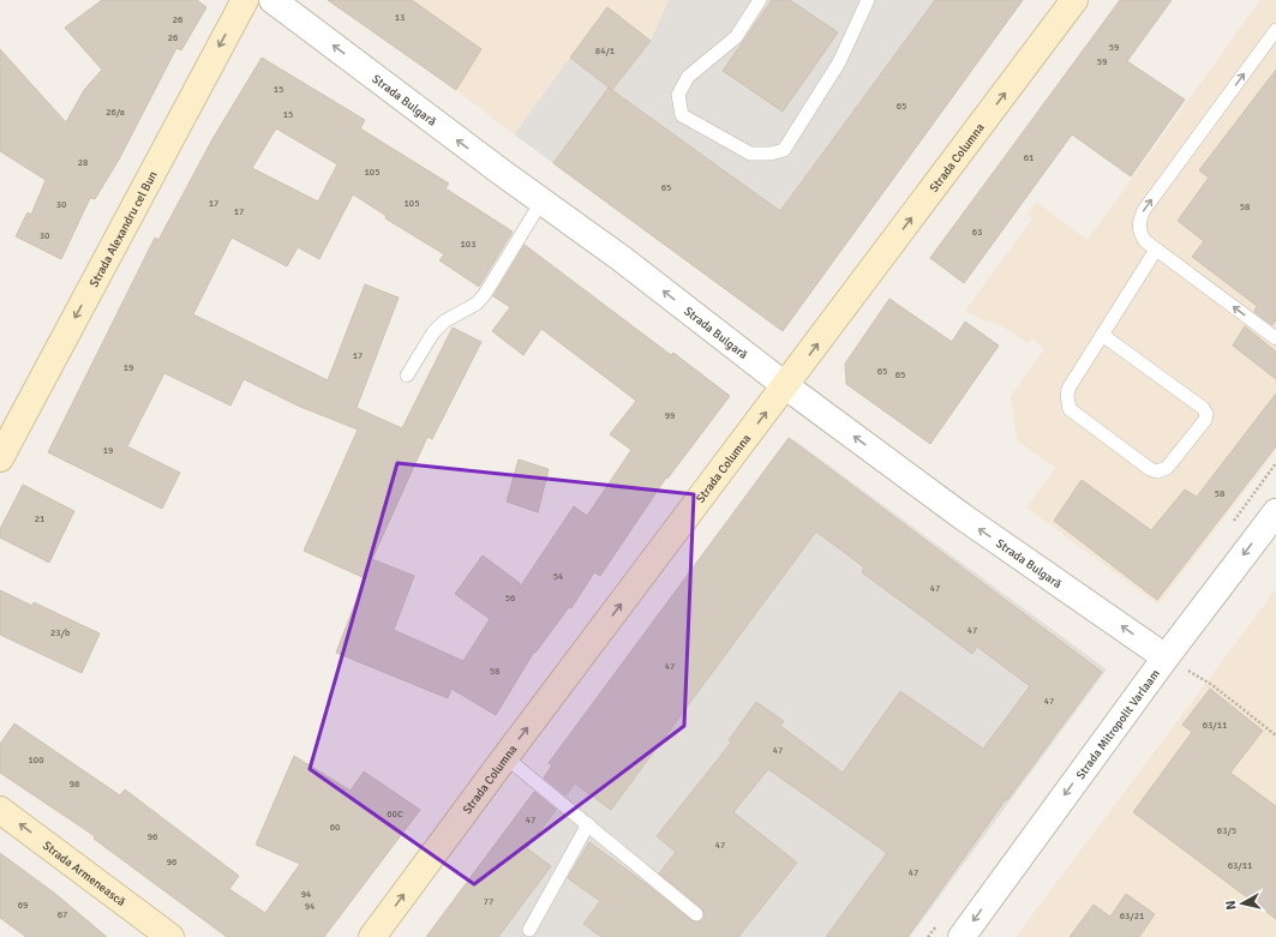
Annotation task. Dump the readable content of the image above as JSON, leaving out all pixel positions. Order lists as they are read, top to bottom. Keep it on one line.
{"streets":{"main road":["Strada Columna","Strada Alexandru cel Bun","Strada Armenească"],"street":["Strada Bulgară","Strada Mitropolit Varlaam"]},"crossings":[["Strada Bulgară","Strada Columna"],["Strada Bulgară","Strada Mitropolit Varlaam"]],"one_way":["Strada Bulgară","Strada Columna","Strada Alexandru cel Bun","Strada Mitropolit Varlaam","Strada Armenească"],"house_numbers":["13","26","26","59","84/1","59","15","65","26/a","15","61","28","105","65","17","105","30","58","17","63","30","103","17","19","65","65","99","19","58","21","54","47","56","47","23/b","47","58","47","63/11","47","100","98","60C","47","60","63/5","96","47","96","63/11","47","94","77","69","94","67","63/21"],"north":"left"}
